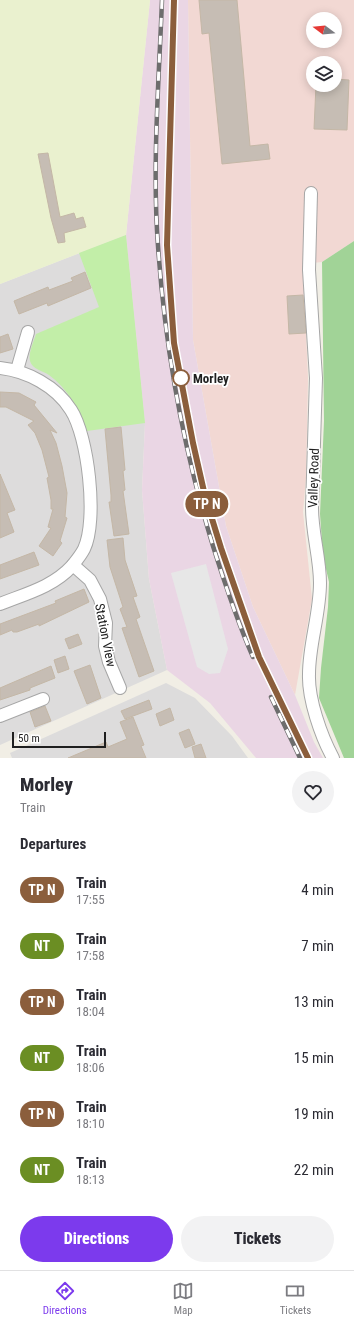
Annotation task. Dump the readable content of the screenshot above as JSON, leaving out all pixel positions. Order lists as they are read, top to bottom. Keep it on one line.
{"streets":{"street":["Valley Road","Station View"]},"places":["Morley"],"scale_bar":"50 m","north":"left","page":{"on_map":"TP N","scale":"50 m","heading":[["Morley","Train"],"Departures"],"list":[{"mark":"TP N","name":"Train","note":"17:55","value":"4 min"},{"mark":"NT","name":"Train","note":"17:58","value":"7 min"},{"mark":"TP N","name":"Train","note":"18:04","value":"13 min"},{"mark":"NT","name":"Train","note":"18:06","value":"15 min"},{"mark":"TP N","name":"Train","note":"18:10","value":"19 min"},{"mark":"NT","name":"Train","note":"18:13","value":"22 min"}],"buttons":["Directions","Tickets"],"tabs":["Directions","Map","Tickets"]}}
